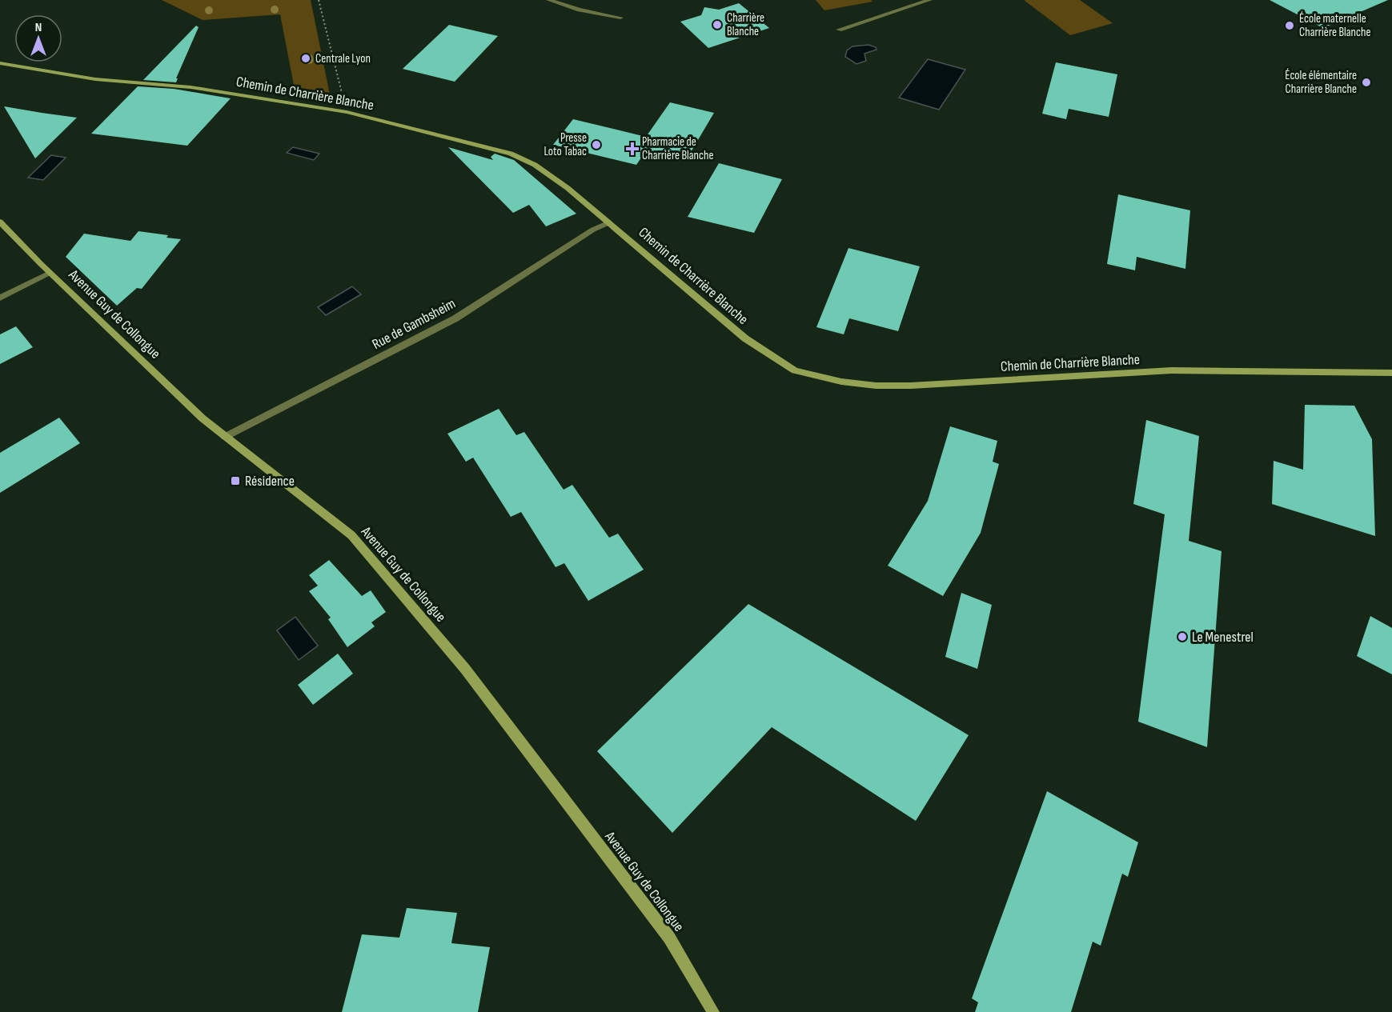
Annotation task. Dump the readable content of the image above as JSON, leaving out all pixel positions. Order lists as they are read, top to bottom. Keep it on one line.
{"streets":{"street":["Chemin de Charrière Blanche","Avenue Guy de Collongue","Rue de Gambsheim"]},"crossings":[["Chemin de Charrière Blanche","Rue de Gambsheim"],["Avenue Guy de Collongue","Rue de Gambsheim"]],"places":{"other":["Charrière Blanche","École maternelle Charrière Blanche","Centrale Lyon","École élémentaire Charrière Blanche","Presse Loto Tabac","Le Menestrel"],"health":["Pharmacie de Charrière Blanche"],"transit":["Résidence"]},"north":"top"}
